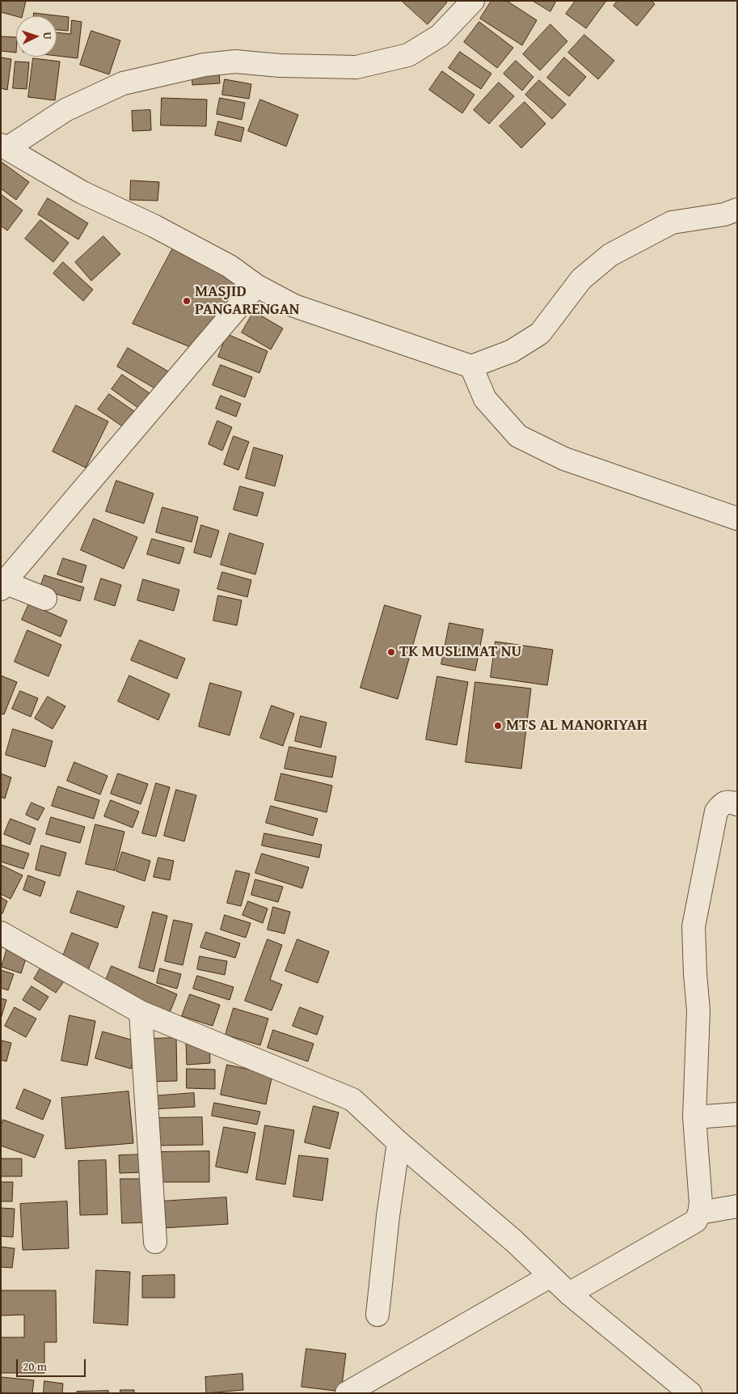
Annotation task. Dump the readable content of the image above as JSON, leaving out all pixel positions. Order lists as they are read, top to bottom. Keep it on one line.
{"places":["MASJID PANGARENGAN","TK MUSLIMAT NU","MTS AL MANORIYAH"],"scale_bar":"20 m","north":"right"}
